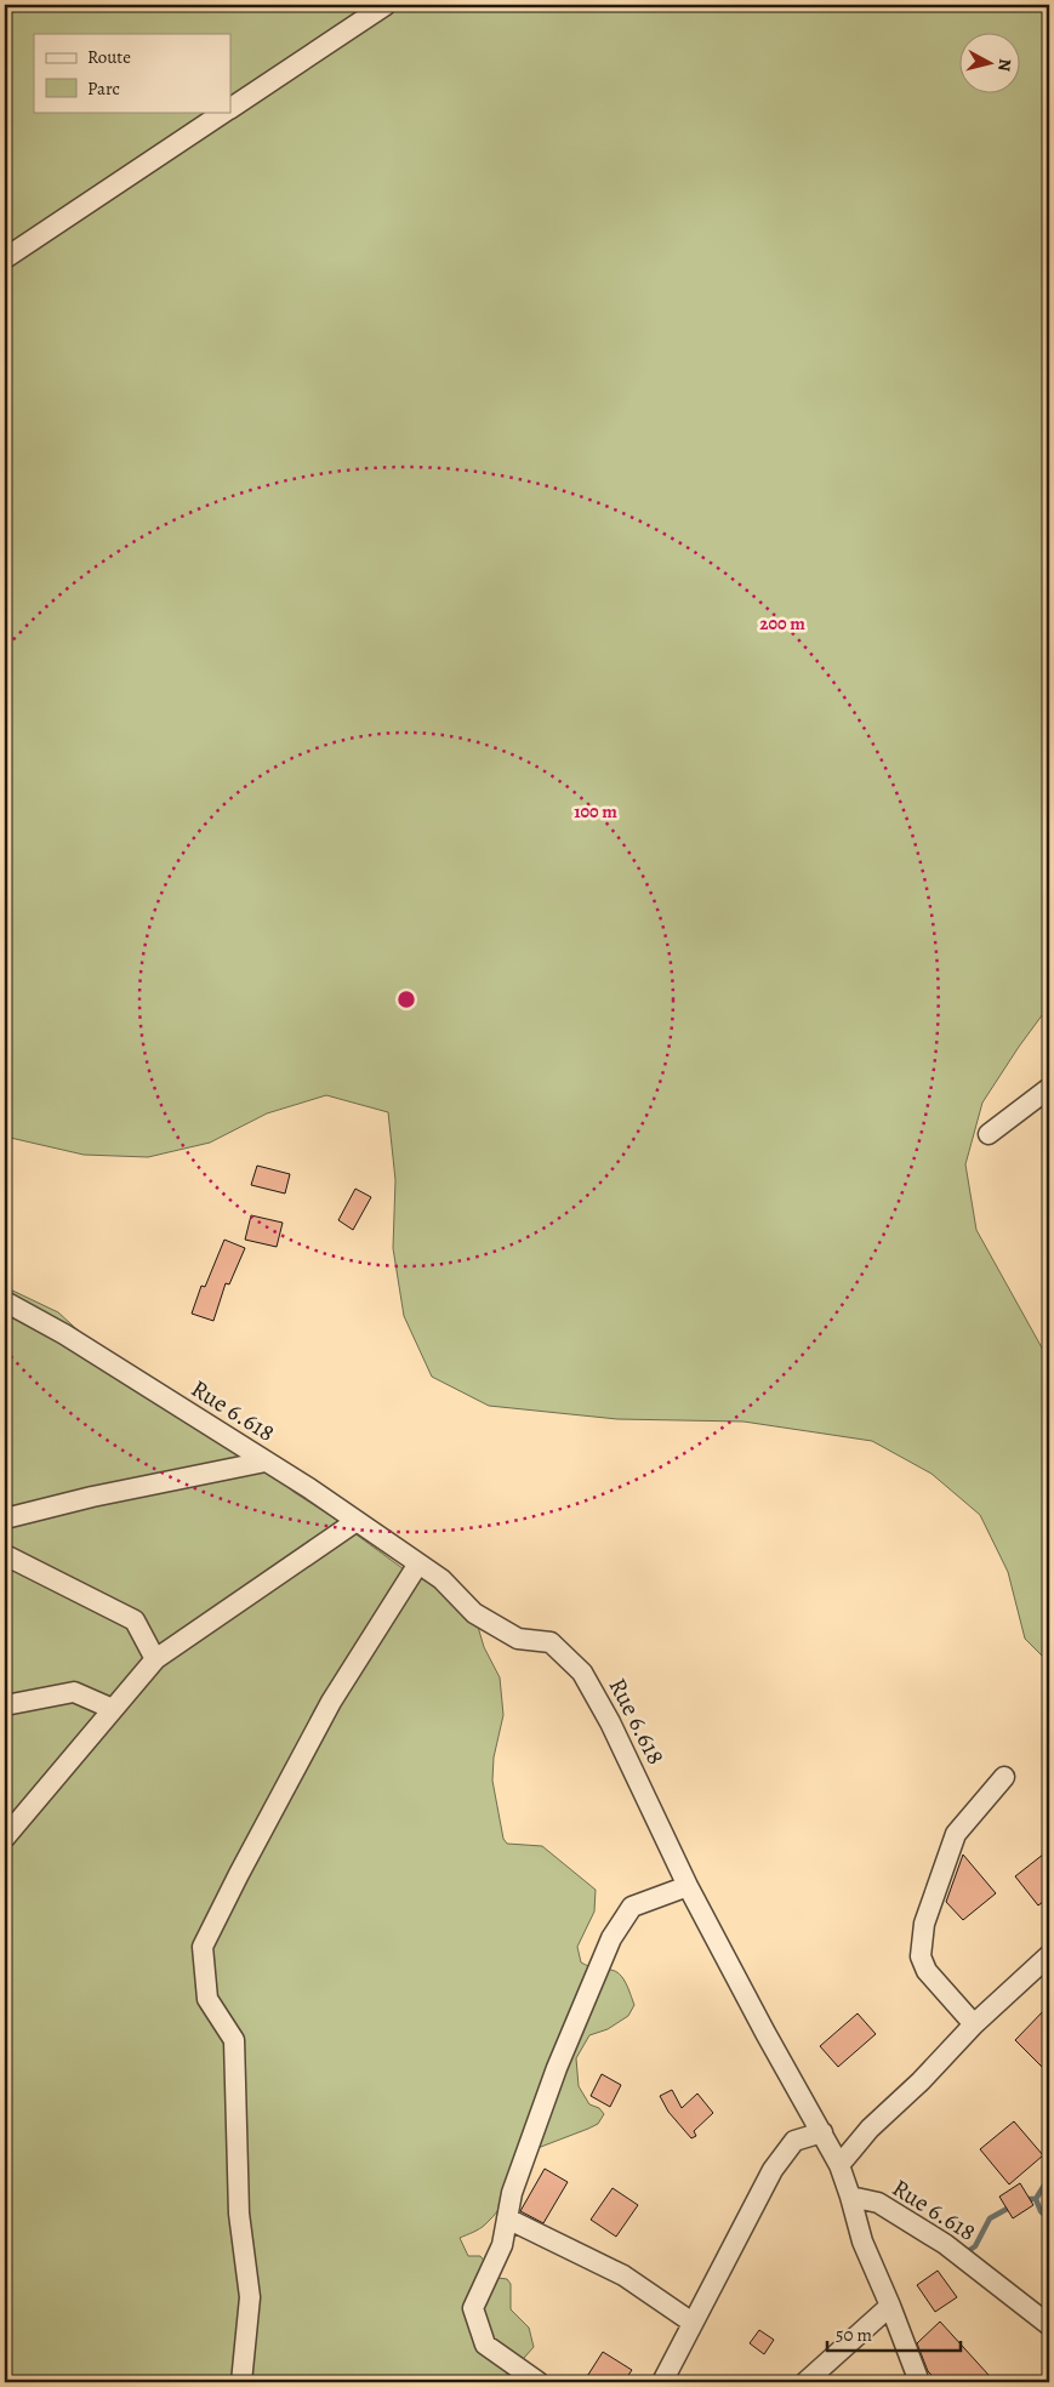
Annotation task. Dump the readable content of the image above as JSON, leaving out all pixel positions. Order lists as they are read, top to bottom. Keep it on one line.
{"streets":{"street":["Rue 6.618"]},"legend":["Route","Parc"],"scale_bar":"50 m","north":"right","rings":["200 m","100 m"]}
